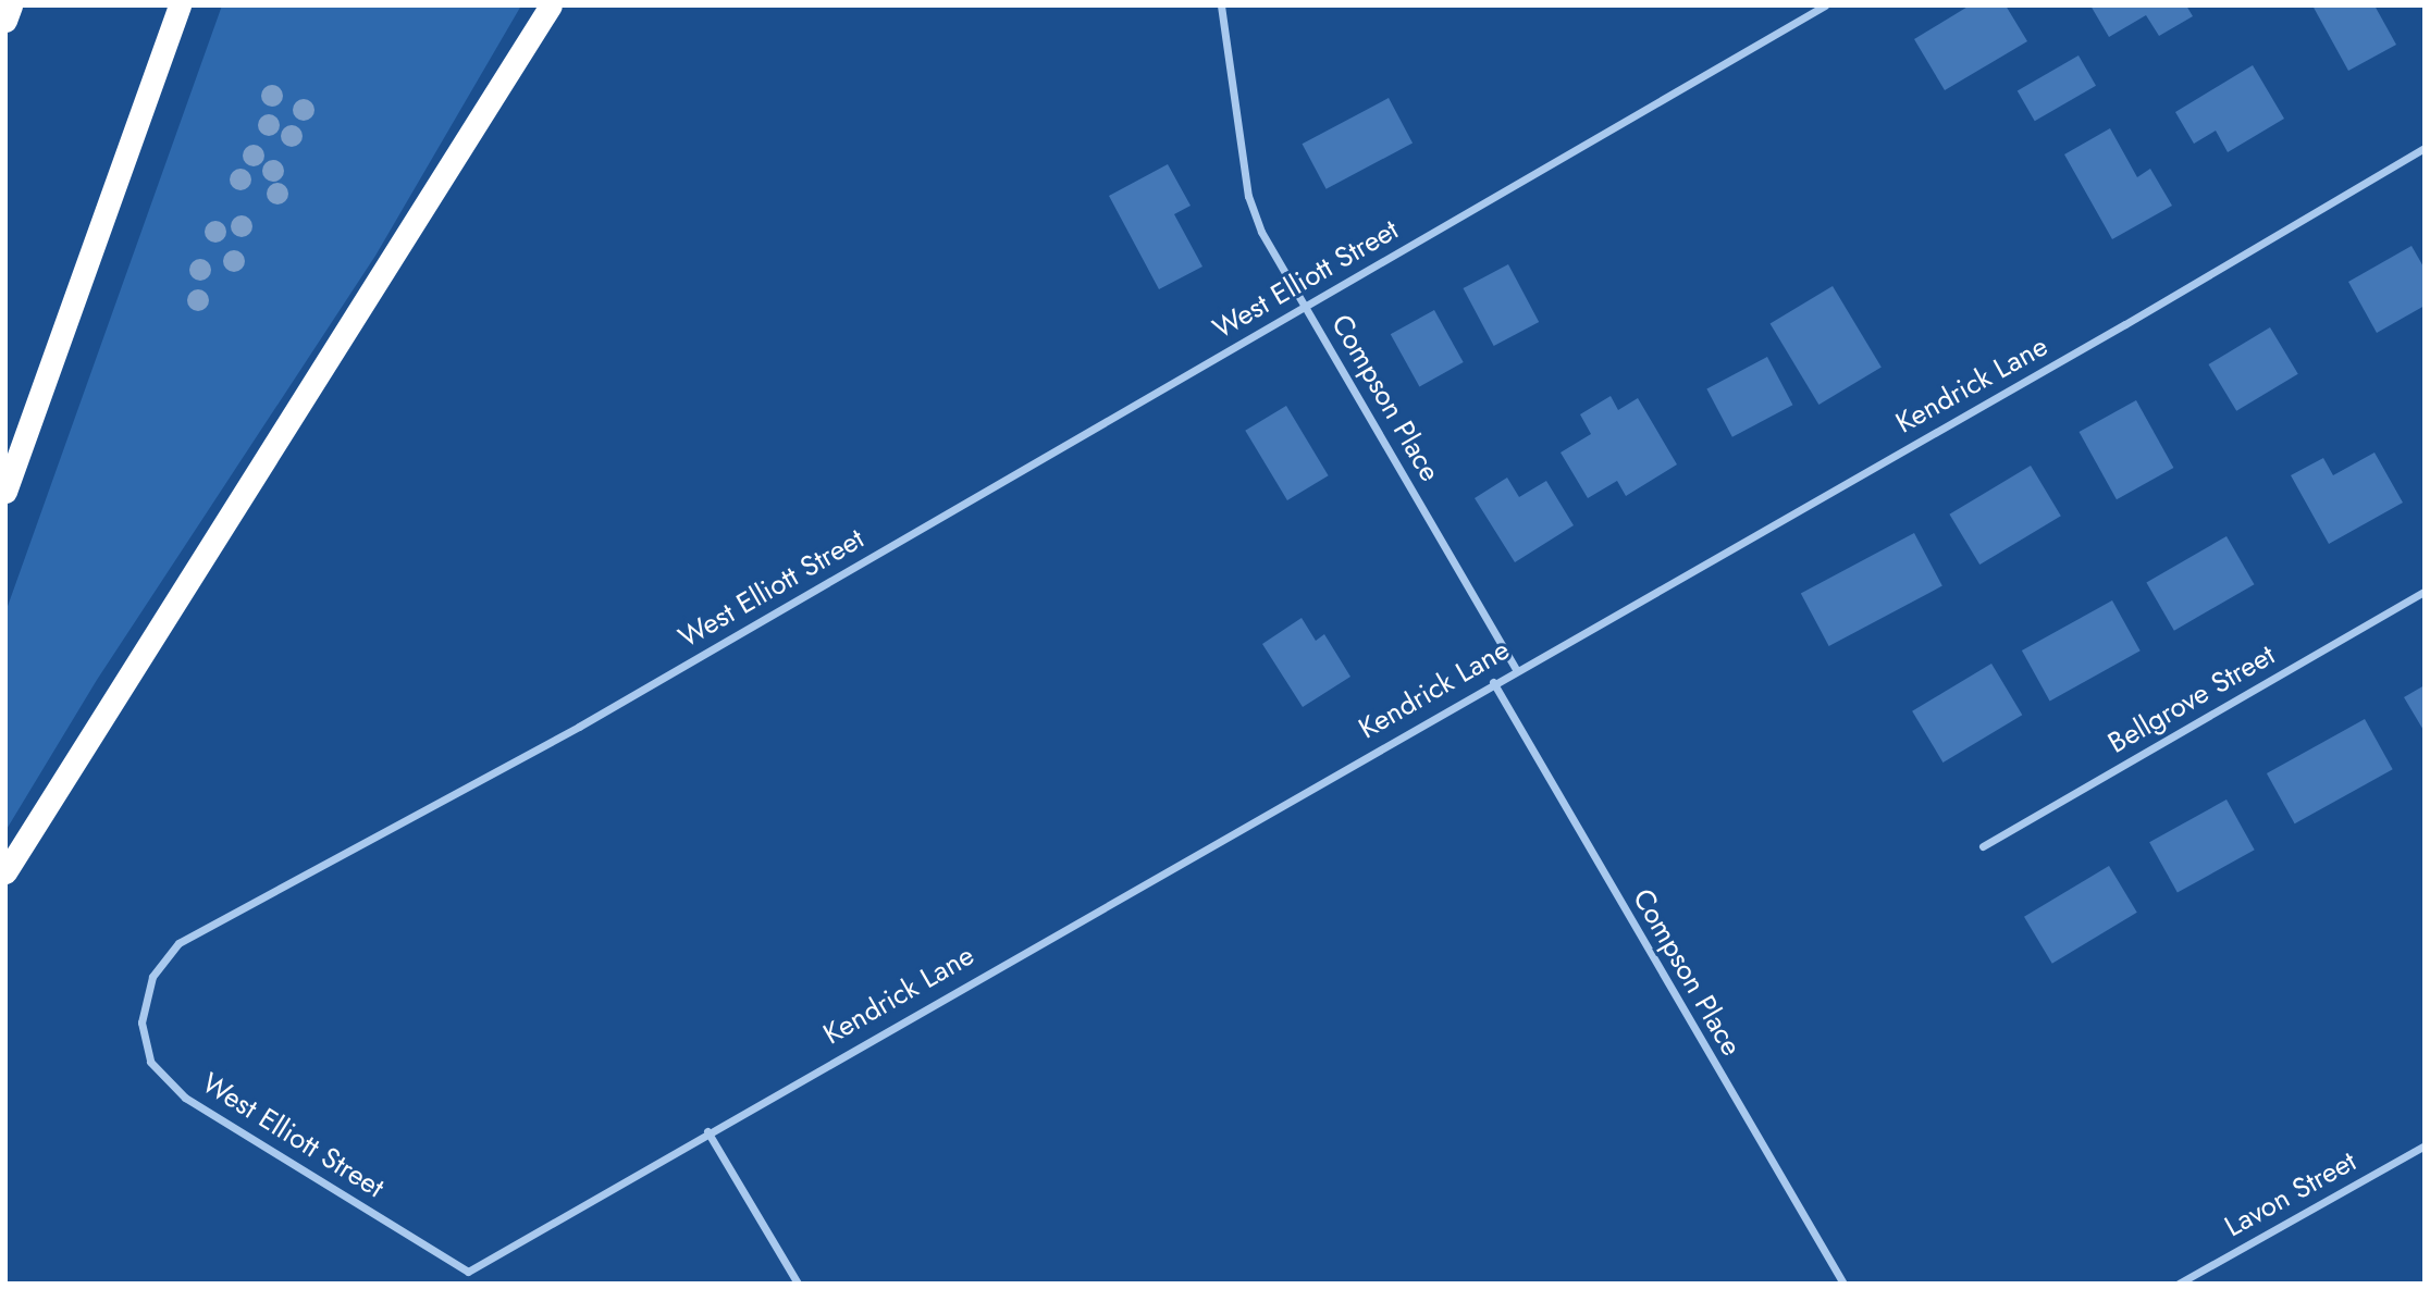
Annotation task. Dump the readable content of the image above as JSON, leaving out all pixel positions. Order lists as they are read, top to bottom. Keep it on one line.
{"streets":{"street":["West Elliott Street","Kendrick Lane","Compson Place","Bellgrove Street","Lavon Street"]},"crossings":[["West Elliott Street","Kendrick Lane"],["West Elliott Street","Compson Place"],["Kendrick Lane","Compson Place"]]}
